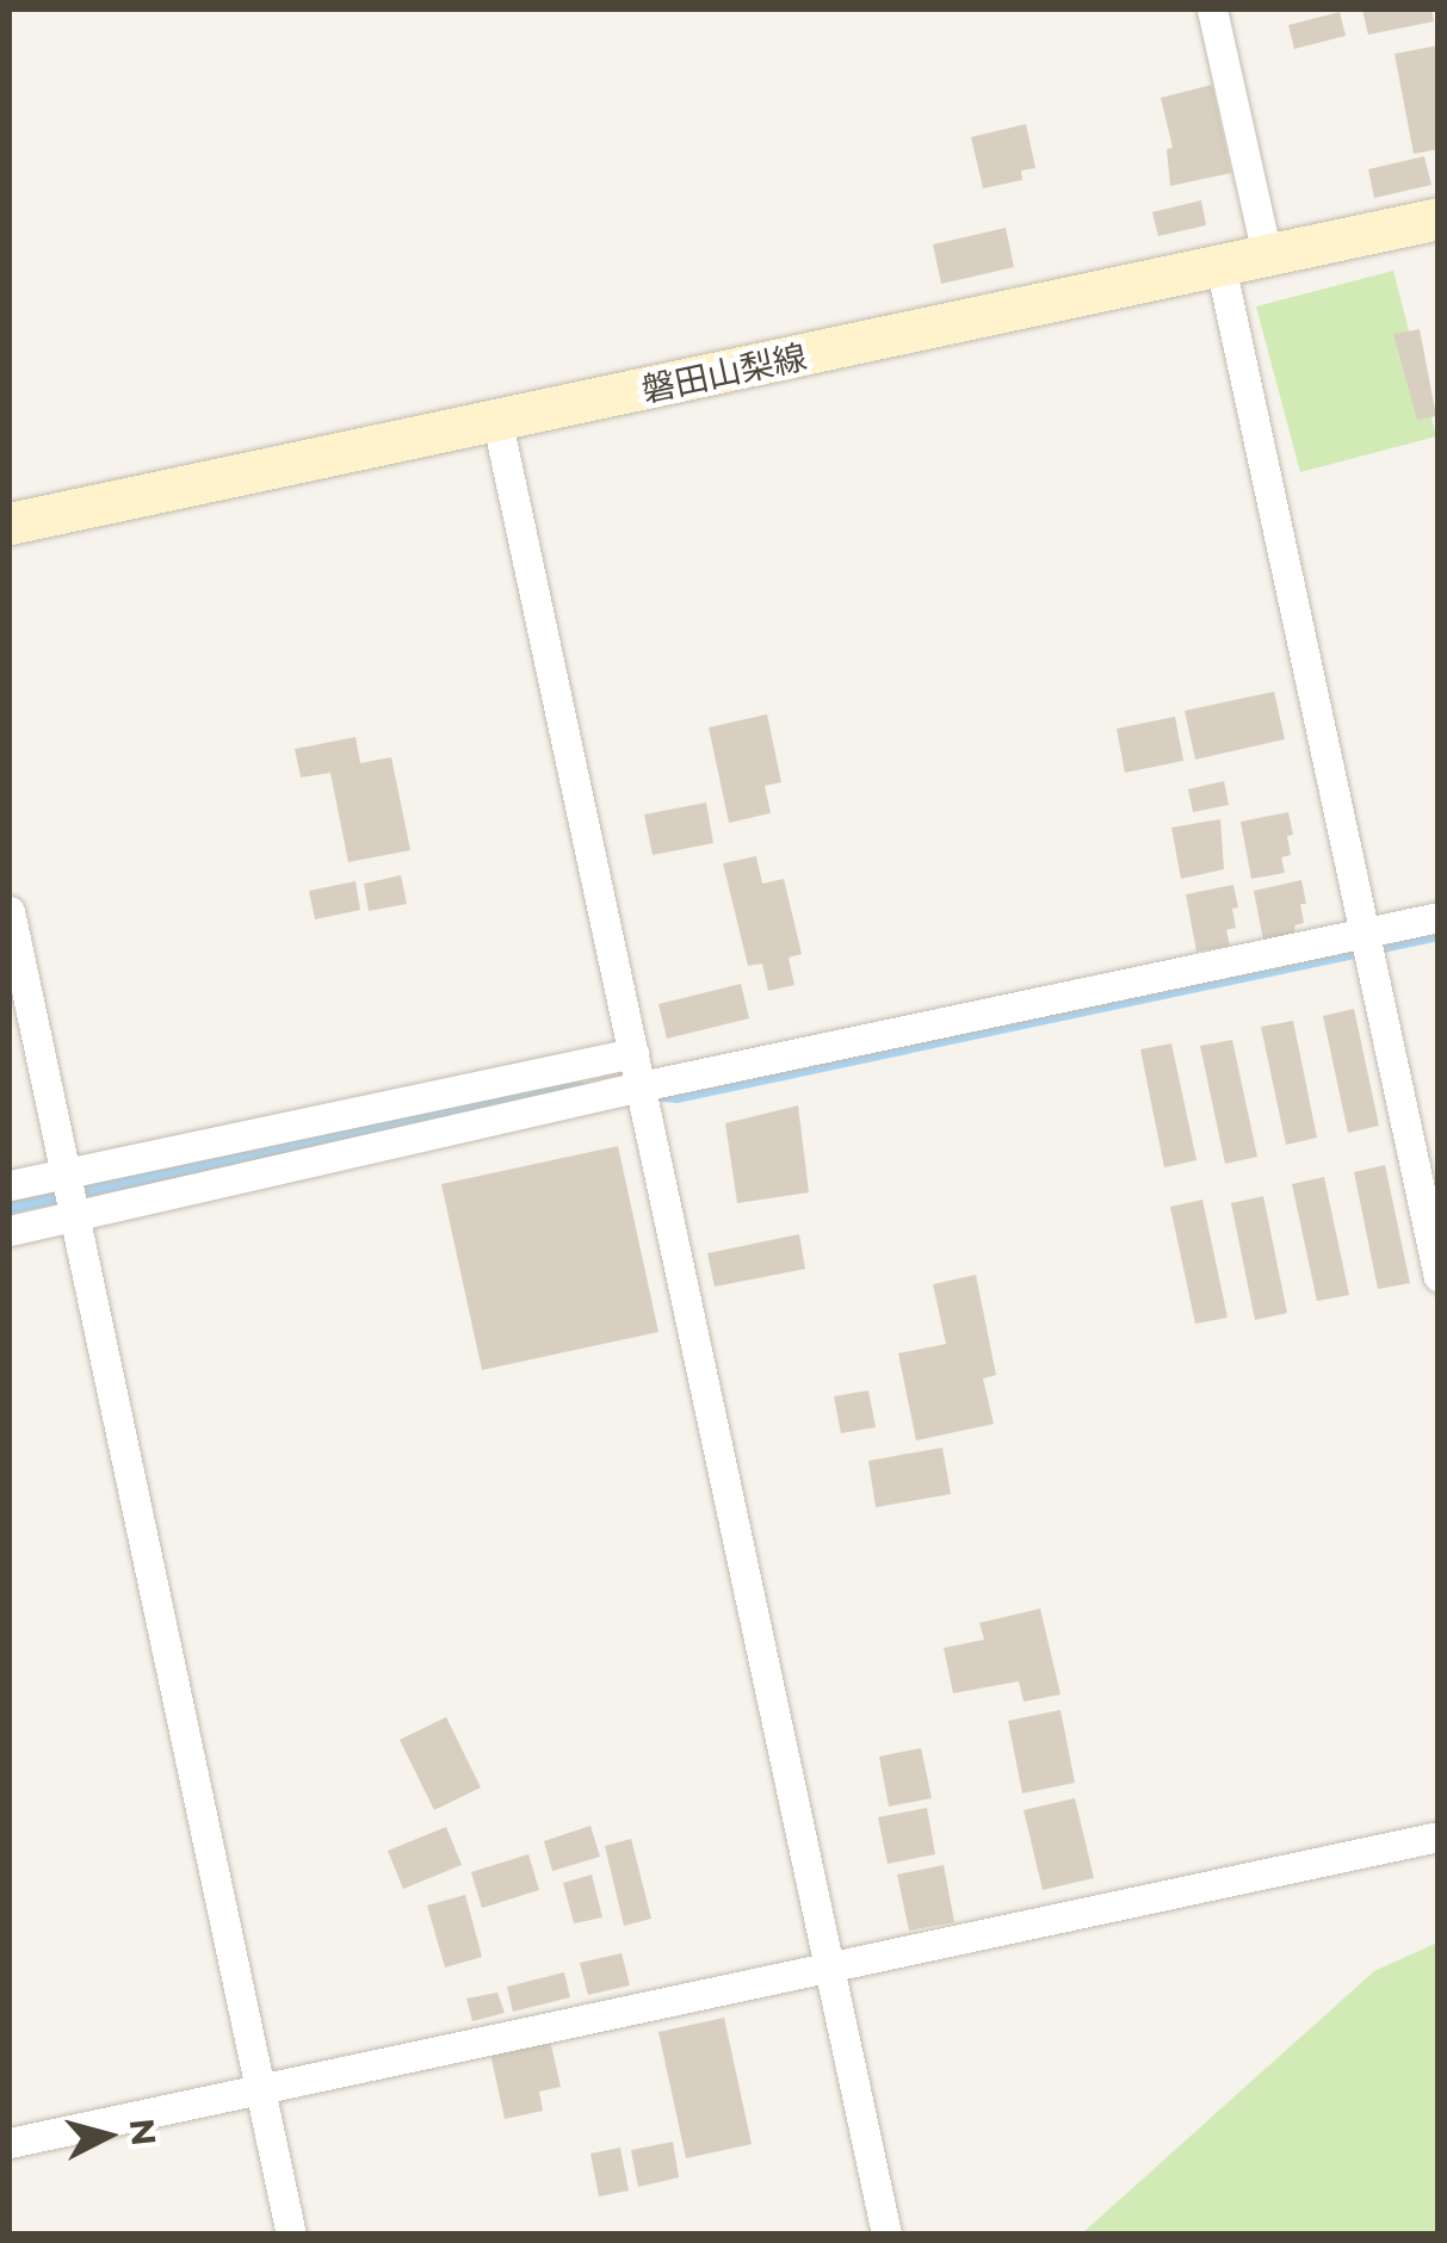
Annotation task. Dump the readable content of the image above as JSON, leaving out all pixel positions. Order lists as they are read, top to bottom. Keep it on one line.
{"streets":{"main road":["磐田山梨線"]},"north":"right"}
